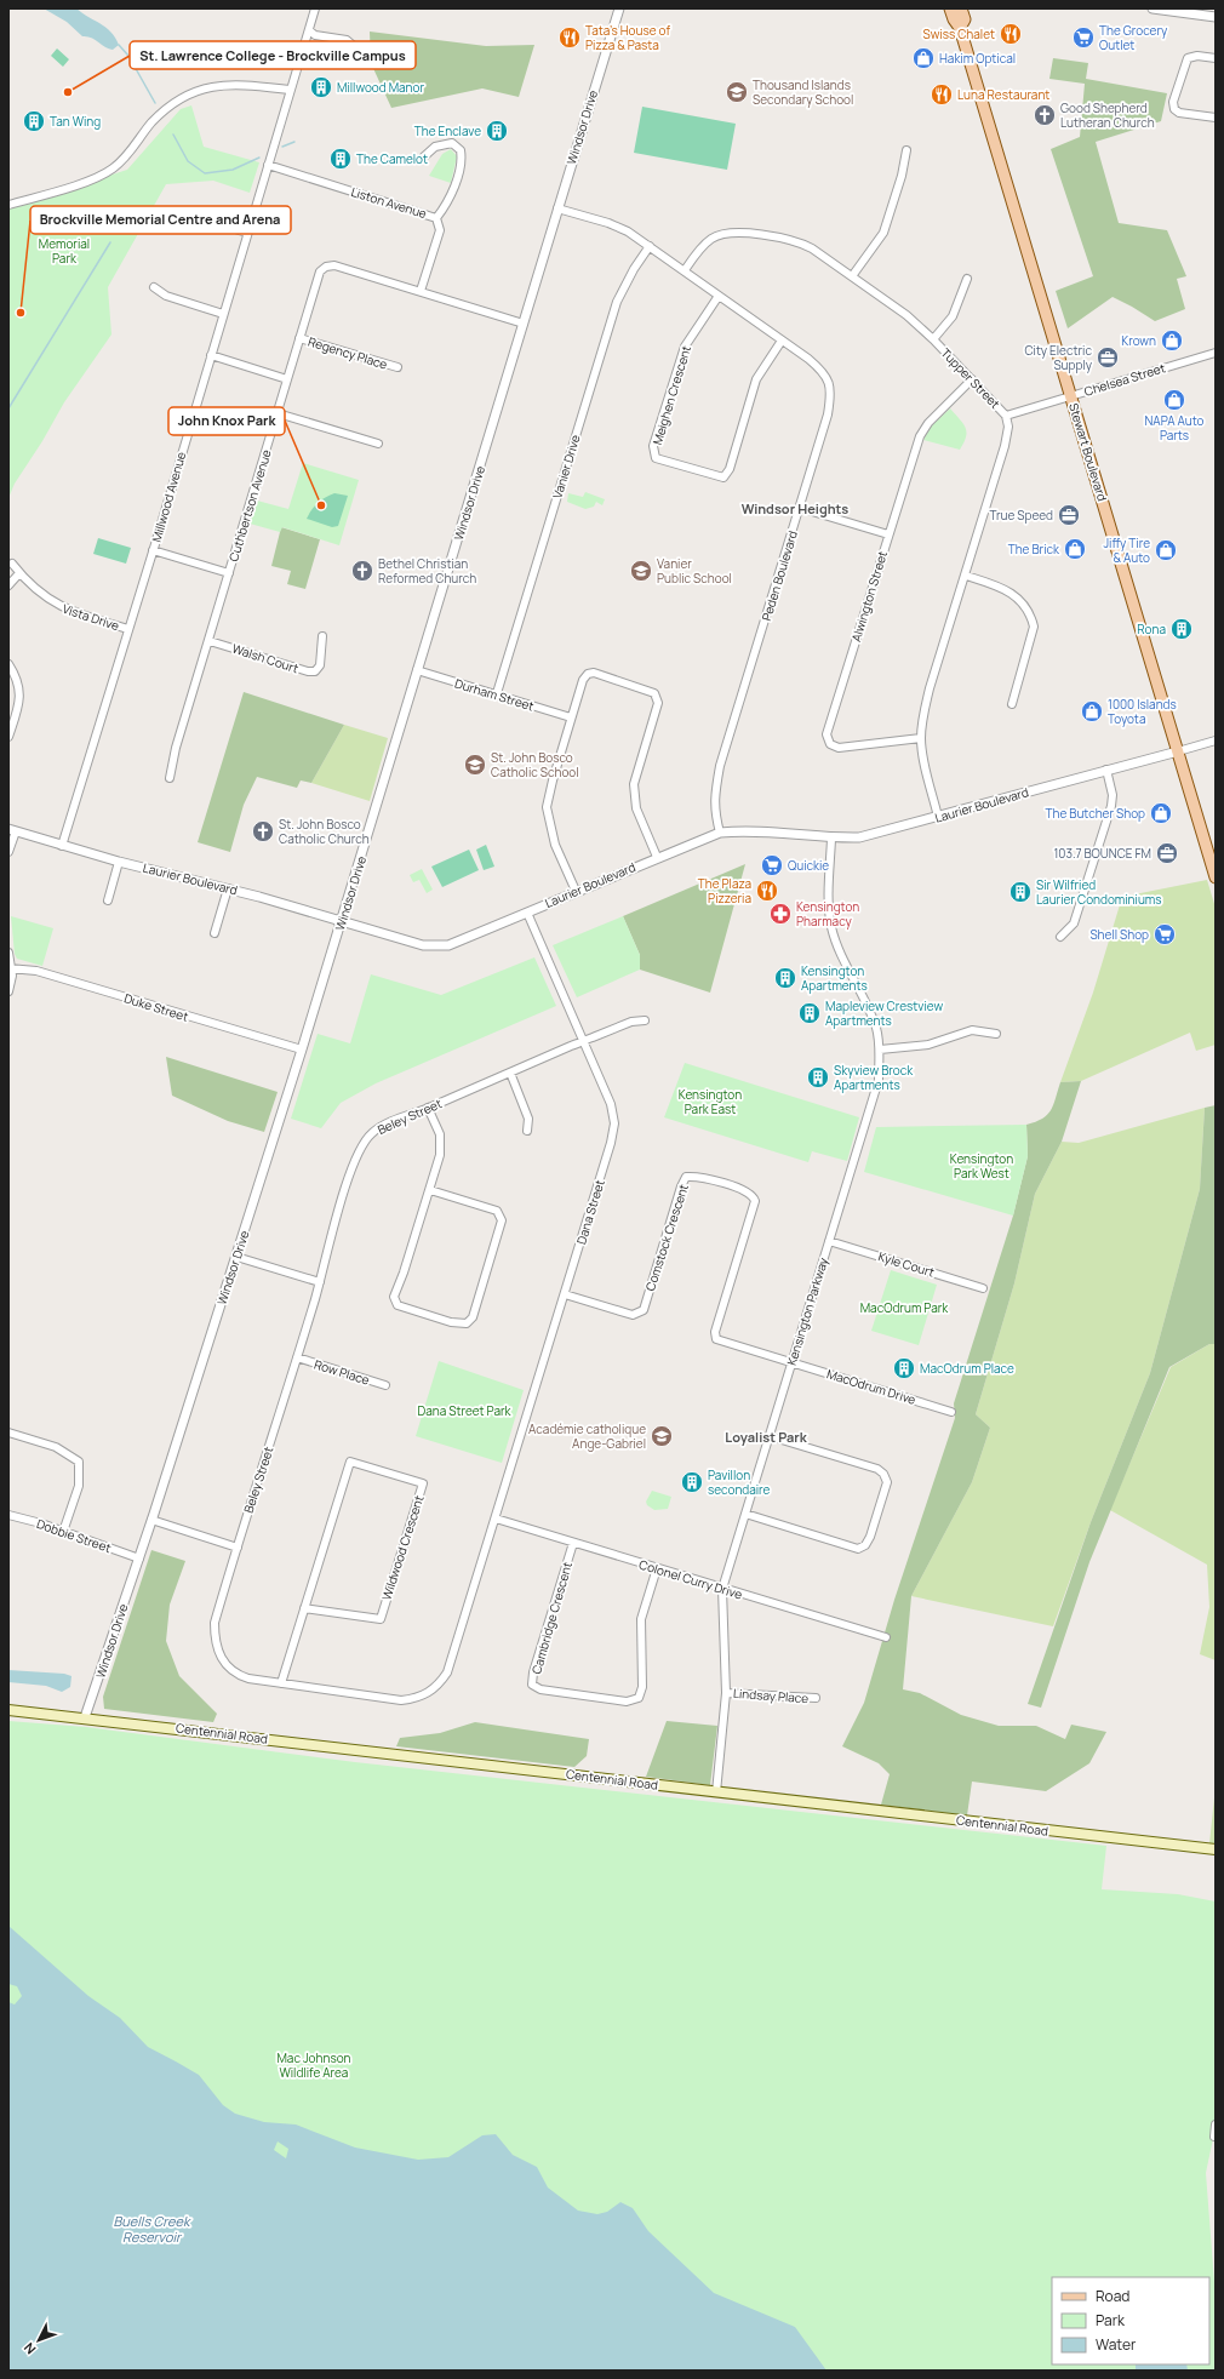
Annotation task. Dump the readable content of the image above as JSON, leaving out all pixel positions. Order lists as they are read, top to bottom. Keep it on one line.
{"streets":{"main road":["Stewart Boulevard","Centennial Road"],"street":["Windsor Drive","Liston Avenue","Regency Place","Tupper Street","Chelsea Street","Meighen Crescent","Vanier Drive","Millwood Avenue","Cuthbertson Avenue","Peden Boulevard","Alwington Street","Vista Drive","Walsh Court","Durham Street","Laurier Boulevard","Duke Street","Beley Street","Dana Street","Comstock Crescent","Kyle Court","Kensington Parkway","Row Place","MacOdrum Drive","Dobbie Street","Wildwood Crescent","Colonel Curry Drive","Cambridge Crescent","Lindsay Place"]},"crossings":[["Windsor Drive","Cuthbertson Avenue"],["Windsor Drive","Peden Boulevard"],["Windsor Drive","Durham Street"],["Windsor Drive","Laurier Boulevard"],["Windsor Drive","Duke Street"],["Windsor Drive","Dobbie Street"],["Windsor Drive","Centennial Road"],["Liston Avenue","Millwood Avenue"],["Liston Avenue","Cuthbertson Avenue"],["Regency Place","Cuthbertson Avenue"],["Tupper Street","Chelsea Street"],["Tupper Street","Peden Boulevard"],["Tupper Street","Alwington Street"],["Tupper Street","Laurier Boulevard"],["Chelsea Street","Stewart Boulevard"],["Meighen Crescent","Peden Boulevard"],["Stewart Boulevard","Laurier Boulevard"],["Vanier Drive","Peden Boulevard"],["Vanier Drive","Durham Street"],["Millwood Avenue","Vista Drive"],["Millwood Avenue","Laurier Boulevard"],["Cuthbertson Avenue","Walsh Court"],["Peden Boulevard","Laurier Boulevard"],["Laurier Boulevard","Dana Street"],["Laurier Boulevard","Kensington Parkway"],["Beley Street","Dana Street"],["Beley Street","Row Place"],["Beley Street","Wildwood Crescent"],["Beley Street","Colonel Curry Drive"],["Dana Street","Comstock Crescent"],["Dana Street","Colonel Curry Drive"],["Comstock Crescent","Kensington Parkway"],["Comstock Crescent","MacOdrum Drive"],["Kyle Court","Kensington Parkway"],["Kensington Parkway","MacOdrum Drive"],["Kensington Parkway","Colonel Curry Drive"],["Kensington Parkway","Lindsay Place"],["Kensington Parkway","Centennial Road"],["Colonel Curry Drive","Cambridge Crescent"]],"districts":["Windsor Heights","Loyalist Park"],"water":["Buells Creek Reservoir"],"parks":["Memorial Park","Kensington Park East","Kensington Park West","MacOdrum Park","Dana Street Park","Mac Johnson Wildlife Area"],"places":{"restaurant":["Swiss Chalet","Tata's House of Pizza & Pasta","Luna Restaurant","The Plaza Pizzeria"],"supermarket":["The Grocery Outlet","Quickie","Shell Shop"],"shop":["Hakim Optical","Krown","NAPA Auto Parts","The Brick","Jiffy Tire & Auto","1000 Islands Toyota","The Butcher Shop"],"building":["Millwood Manor","Tan Wing","The Enclave","The Camelot","Rona","Sir Wilfried Laurier Condominiums","Kensington Apartments","Mapleview Crestview Apartments","Skyview Brock Apartments","MacOdrum Place","Pavillon secondaire"],"other":["St. Lawrence College - Brockville Campus","Brockville Memorial Centre and Arena","John Knox Park"],"school or university":["Thousand Islands Secondary School","Vanier Public School","St. John Bosco Catholic School","Académie catholique Ange-Gabriel"],"church":["Good Shepherd Lutheran Church","Bethel Christian Reformed Church","St. John Bosco Catholic Church"],"office":["City Electric Supply","True Speed","103.7 BOUNCE FM"],"pharmacy":["Kensington Pharmacy"]},"legend":["Road","Park","Water"],"north":"bottom left"}
